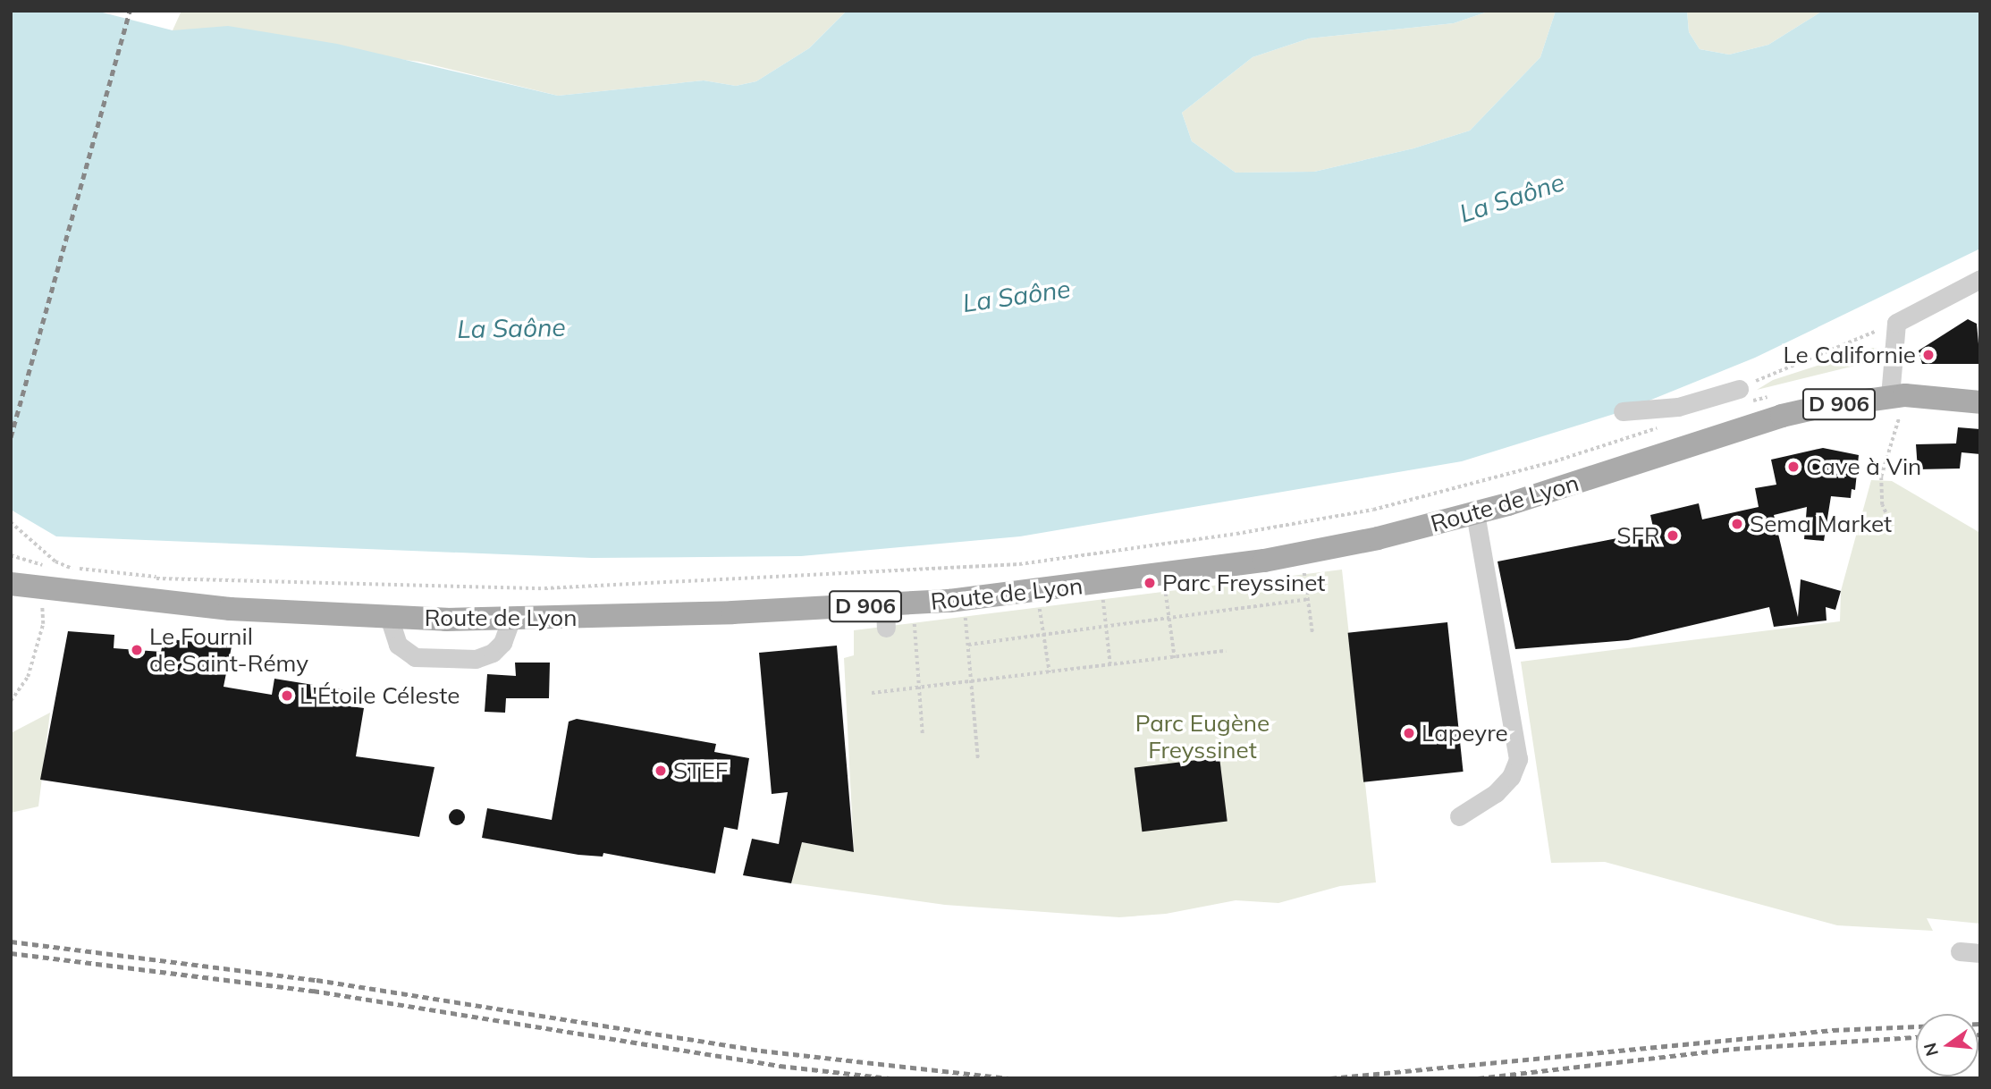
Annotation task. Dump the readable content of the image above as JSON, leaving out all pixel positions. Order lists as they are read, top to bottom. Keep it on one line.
{"streets":{"main road":["D 906","Route de Lyon"]},"water":["La Saône"],"parks":["Parc Eugène Freyssinet"],"places":["Le Californie","Cave à Vin","Sema Market","SFR","Parc Freyssinet","Le Fournil de Saint-Rémy","L'Étoile Céleste","Lapeyre","STEF"],"north":"left"}
